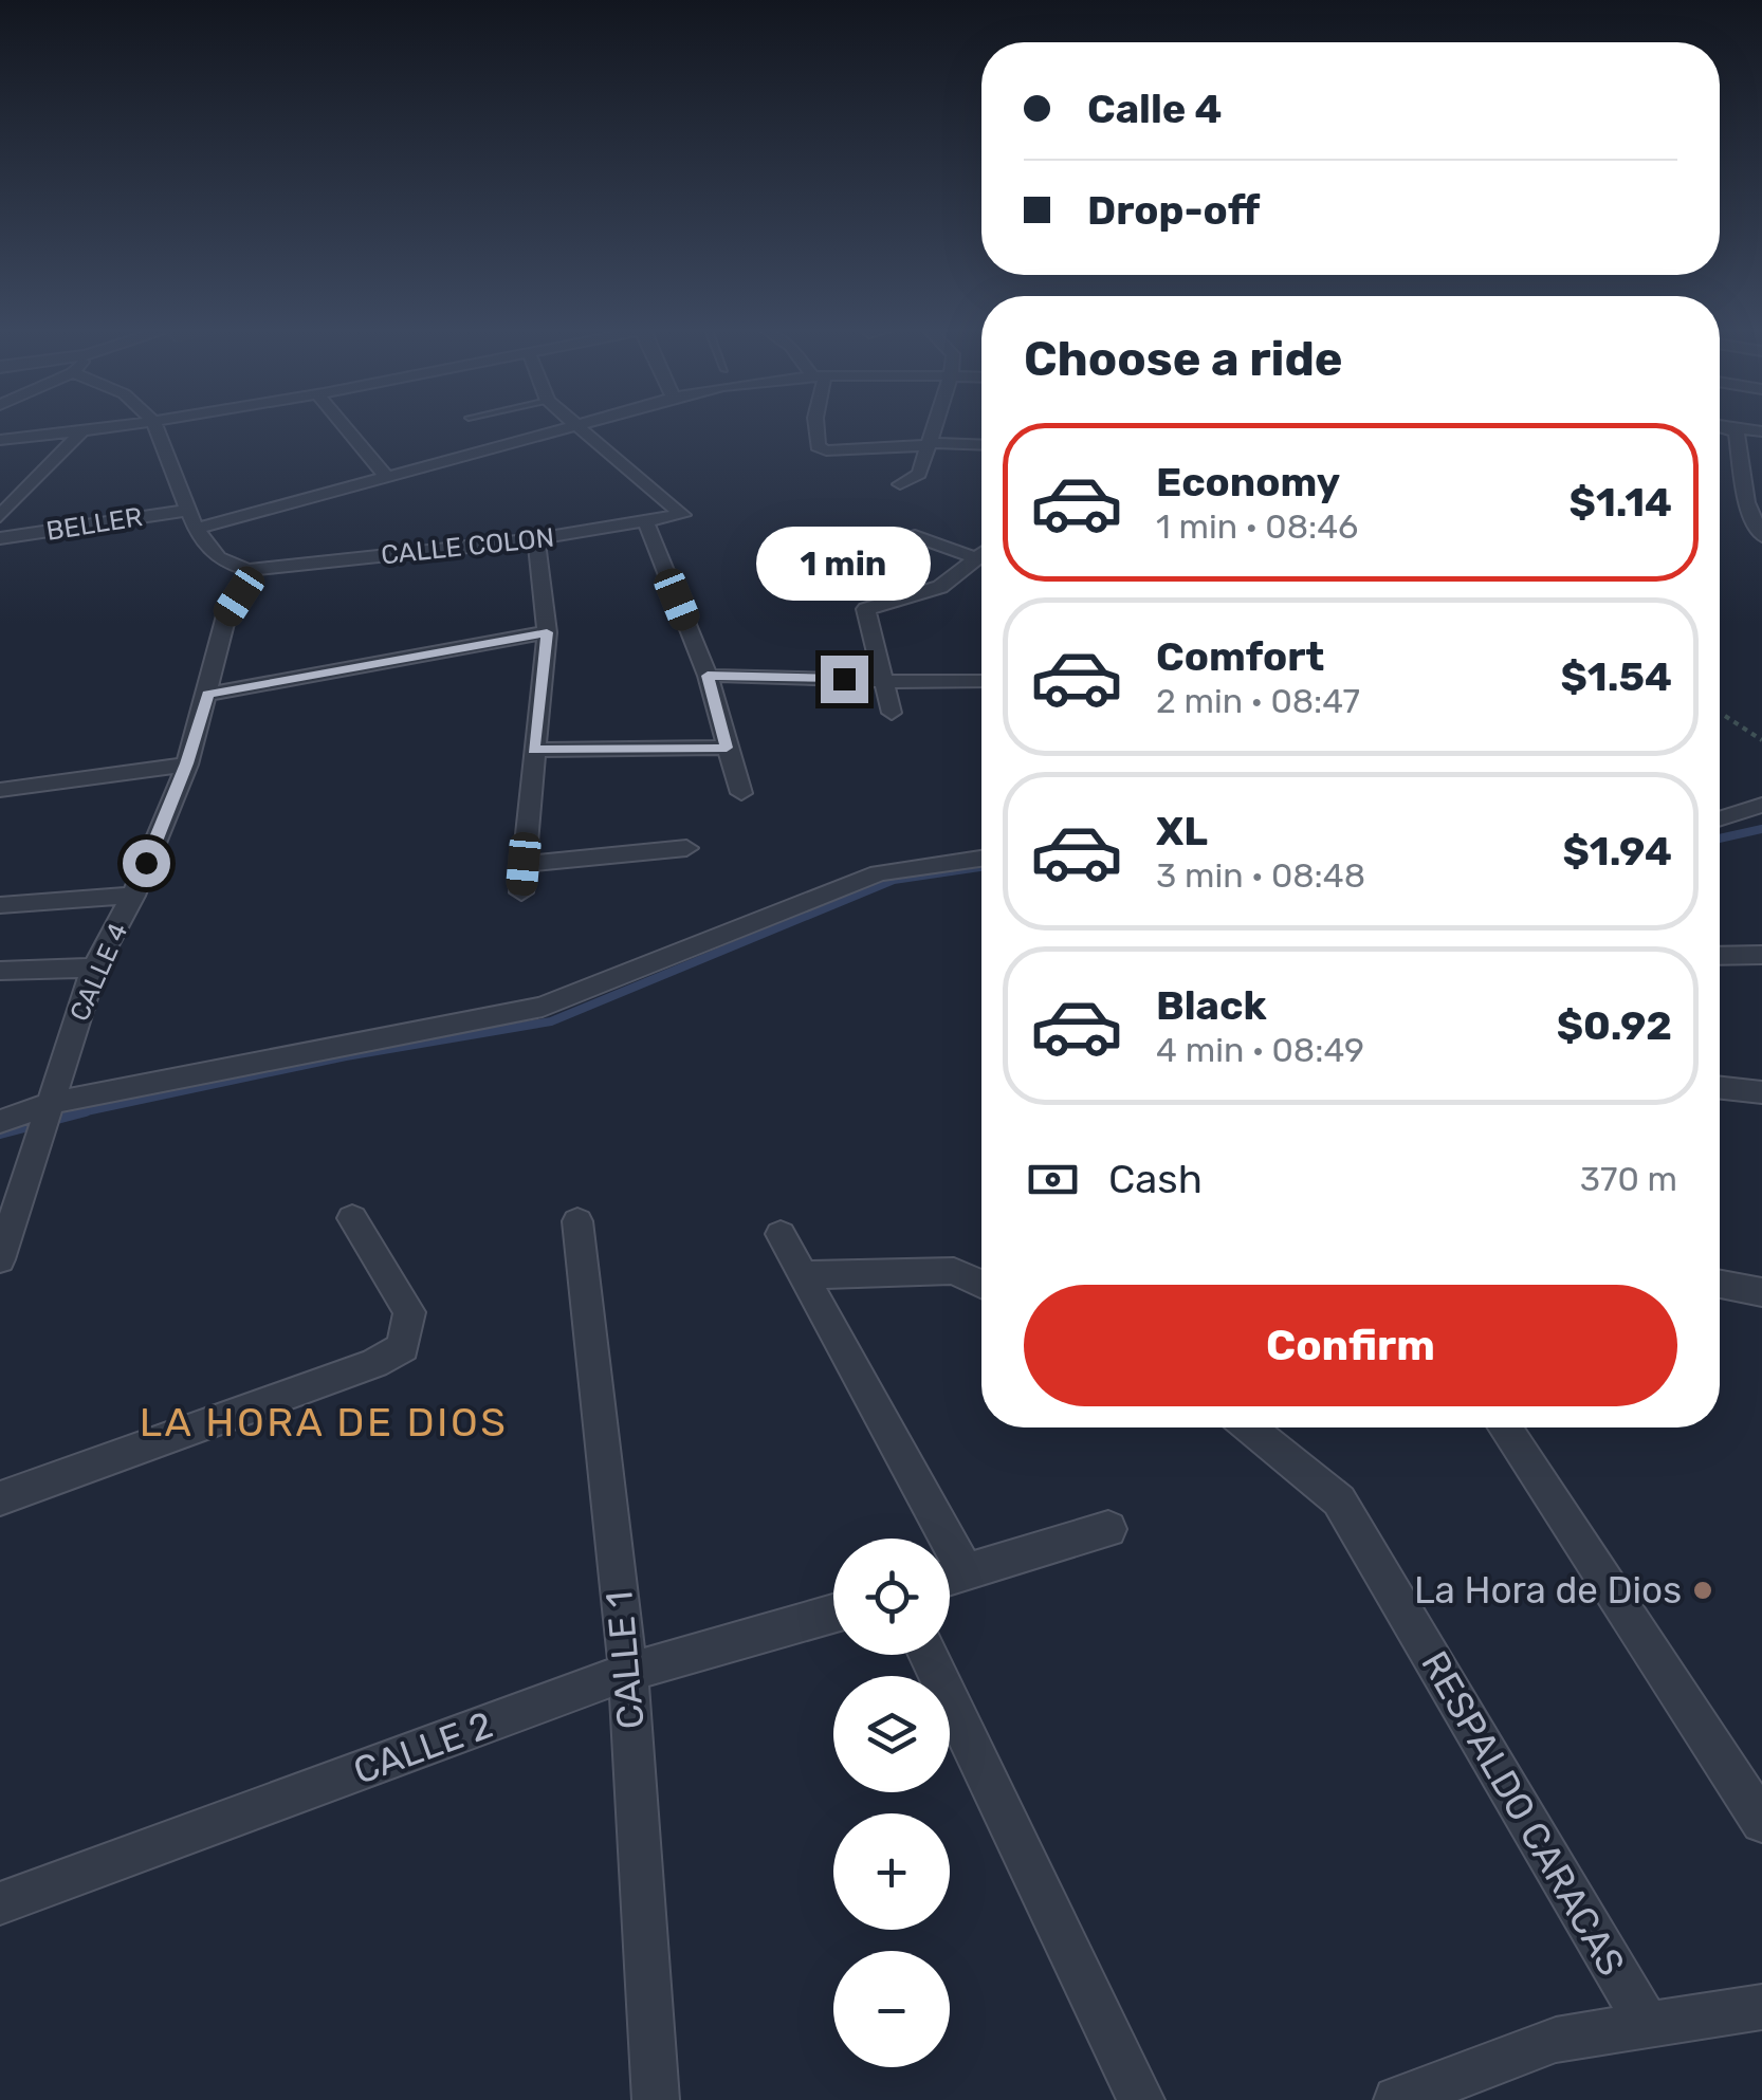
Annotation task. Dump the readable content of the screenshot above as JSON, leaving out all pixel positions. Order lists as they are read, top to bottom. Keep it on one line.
{"streets":{"street":["BELLER","CALLE COLON","CALLE 4","CALLE 1","CALLE 2","RESPALDO CARACAS"]},"crossings":[["CALLE COLON","CALLE 4"],["CALLE 1","CALLE 2"]],"districts":["LA HORA DE DIOS"],"places":["La Hora de Dios"],"page":{"banner":["Calle 4","Drop-off"],"heading":"Choose a ride","list":[{"name":"Economy","note":"1 min · 08:46","value":"$1.14"},{"name":"Comfort","note":"2 min · 08:47","value":"$1.54"},{"name":"XL","note":"3 min · 08:48","value":"$1.94"},{"name":"Black","note":"4 min · 08:49","value":"$0.92"}],"bubble":"1 min","pay":["Cash","370 m"],"buttons":"Confirm","map_buttons":["+","−"]}}
